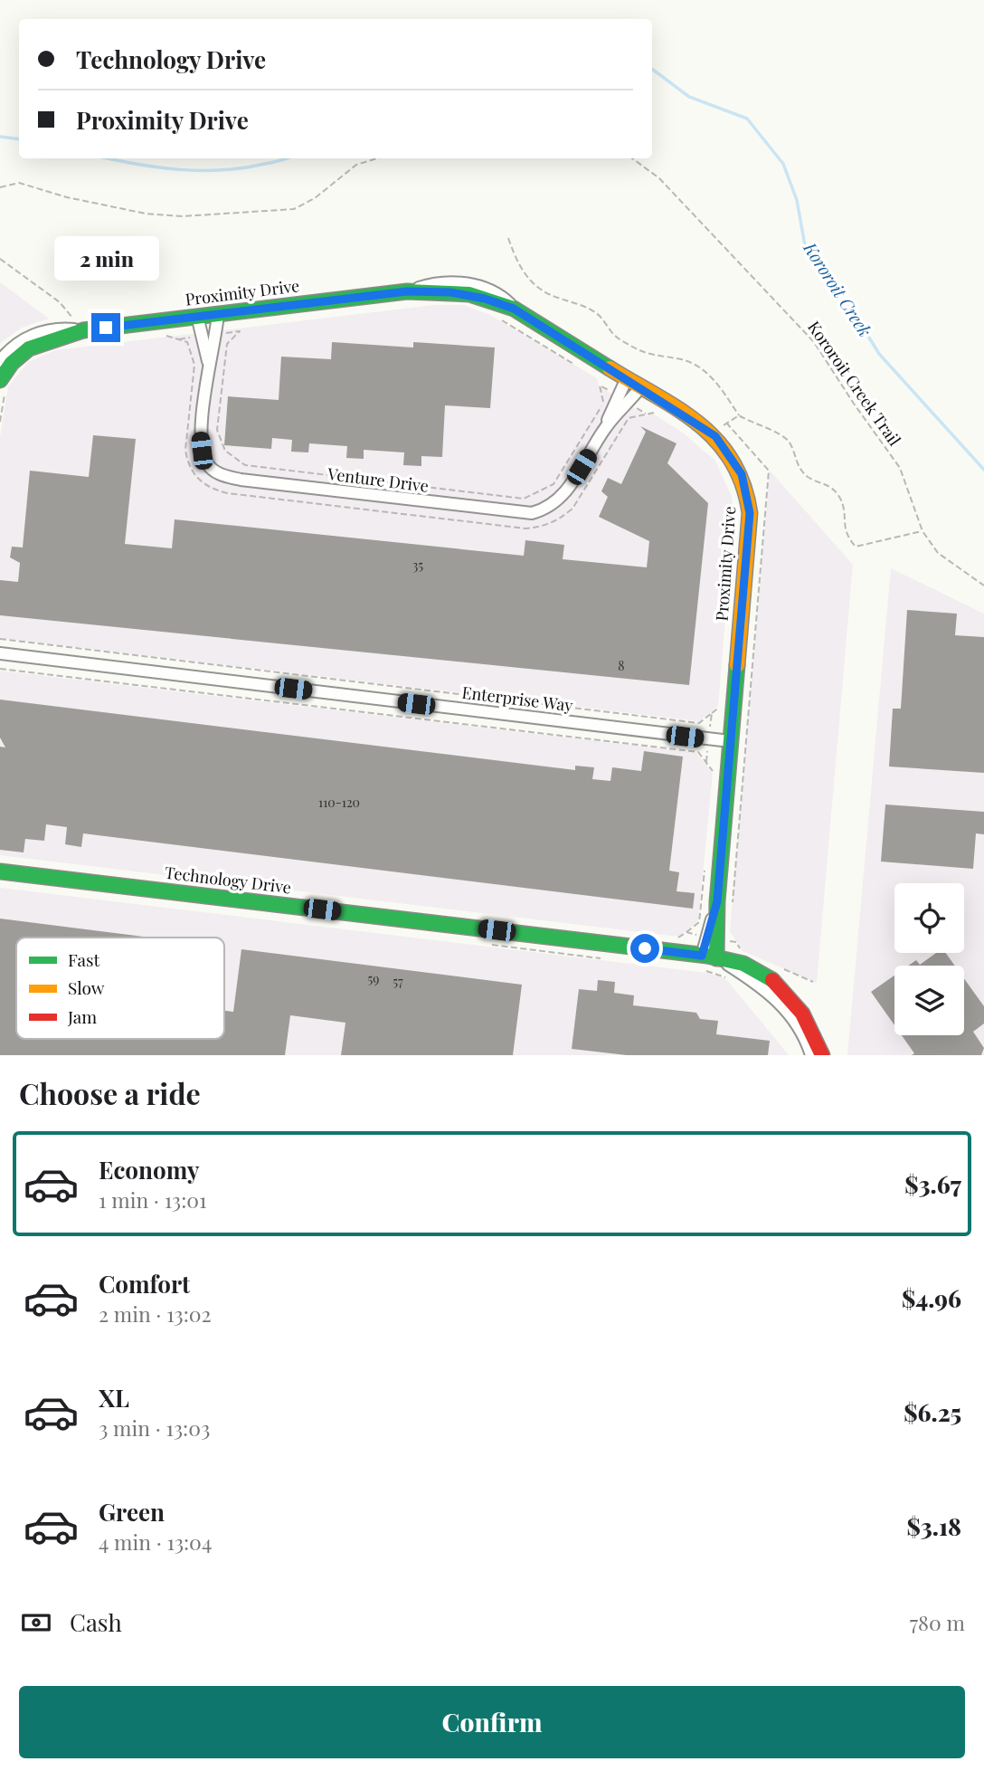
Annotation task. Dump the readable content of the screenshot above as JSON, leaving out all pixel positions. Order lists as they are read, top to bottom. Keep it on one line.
{"streets":{"street":["Proximity Drive","Venture Drive","Enterprise Way","Technology Drive"],"path":["Kororoit Creek Trail"]},"crossings":[["Proximity Drive","Venture Drive"],["Proximity Drive","Enterprise Way"],["Proximity Drive","Technology Drive"]],"water":["Kororoit Creek"],"house_numbers":["35","8","110-120","59","57"],"legend":["Fast","Slow","Jam"],"page":{"banner":["Technology Drive","Proximity Drive"],"bubble":"2 min","heading":"Choose a ride","list":[{"name":"Economy","note":"1 min · 13:01","value":"$3.67"},{"name":"Comfort","note":"2 min · 13:02","value":"$4.96"},{"name":"XL","note":"3 min · 13:03","value":"$6.25"},{"name":"Green","note":"4 min · 13:04","value":"$3.18"}],"pay":["Cash","780 m"],"buttons":"Confirm"}}
